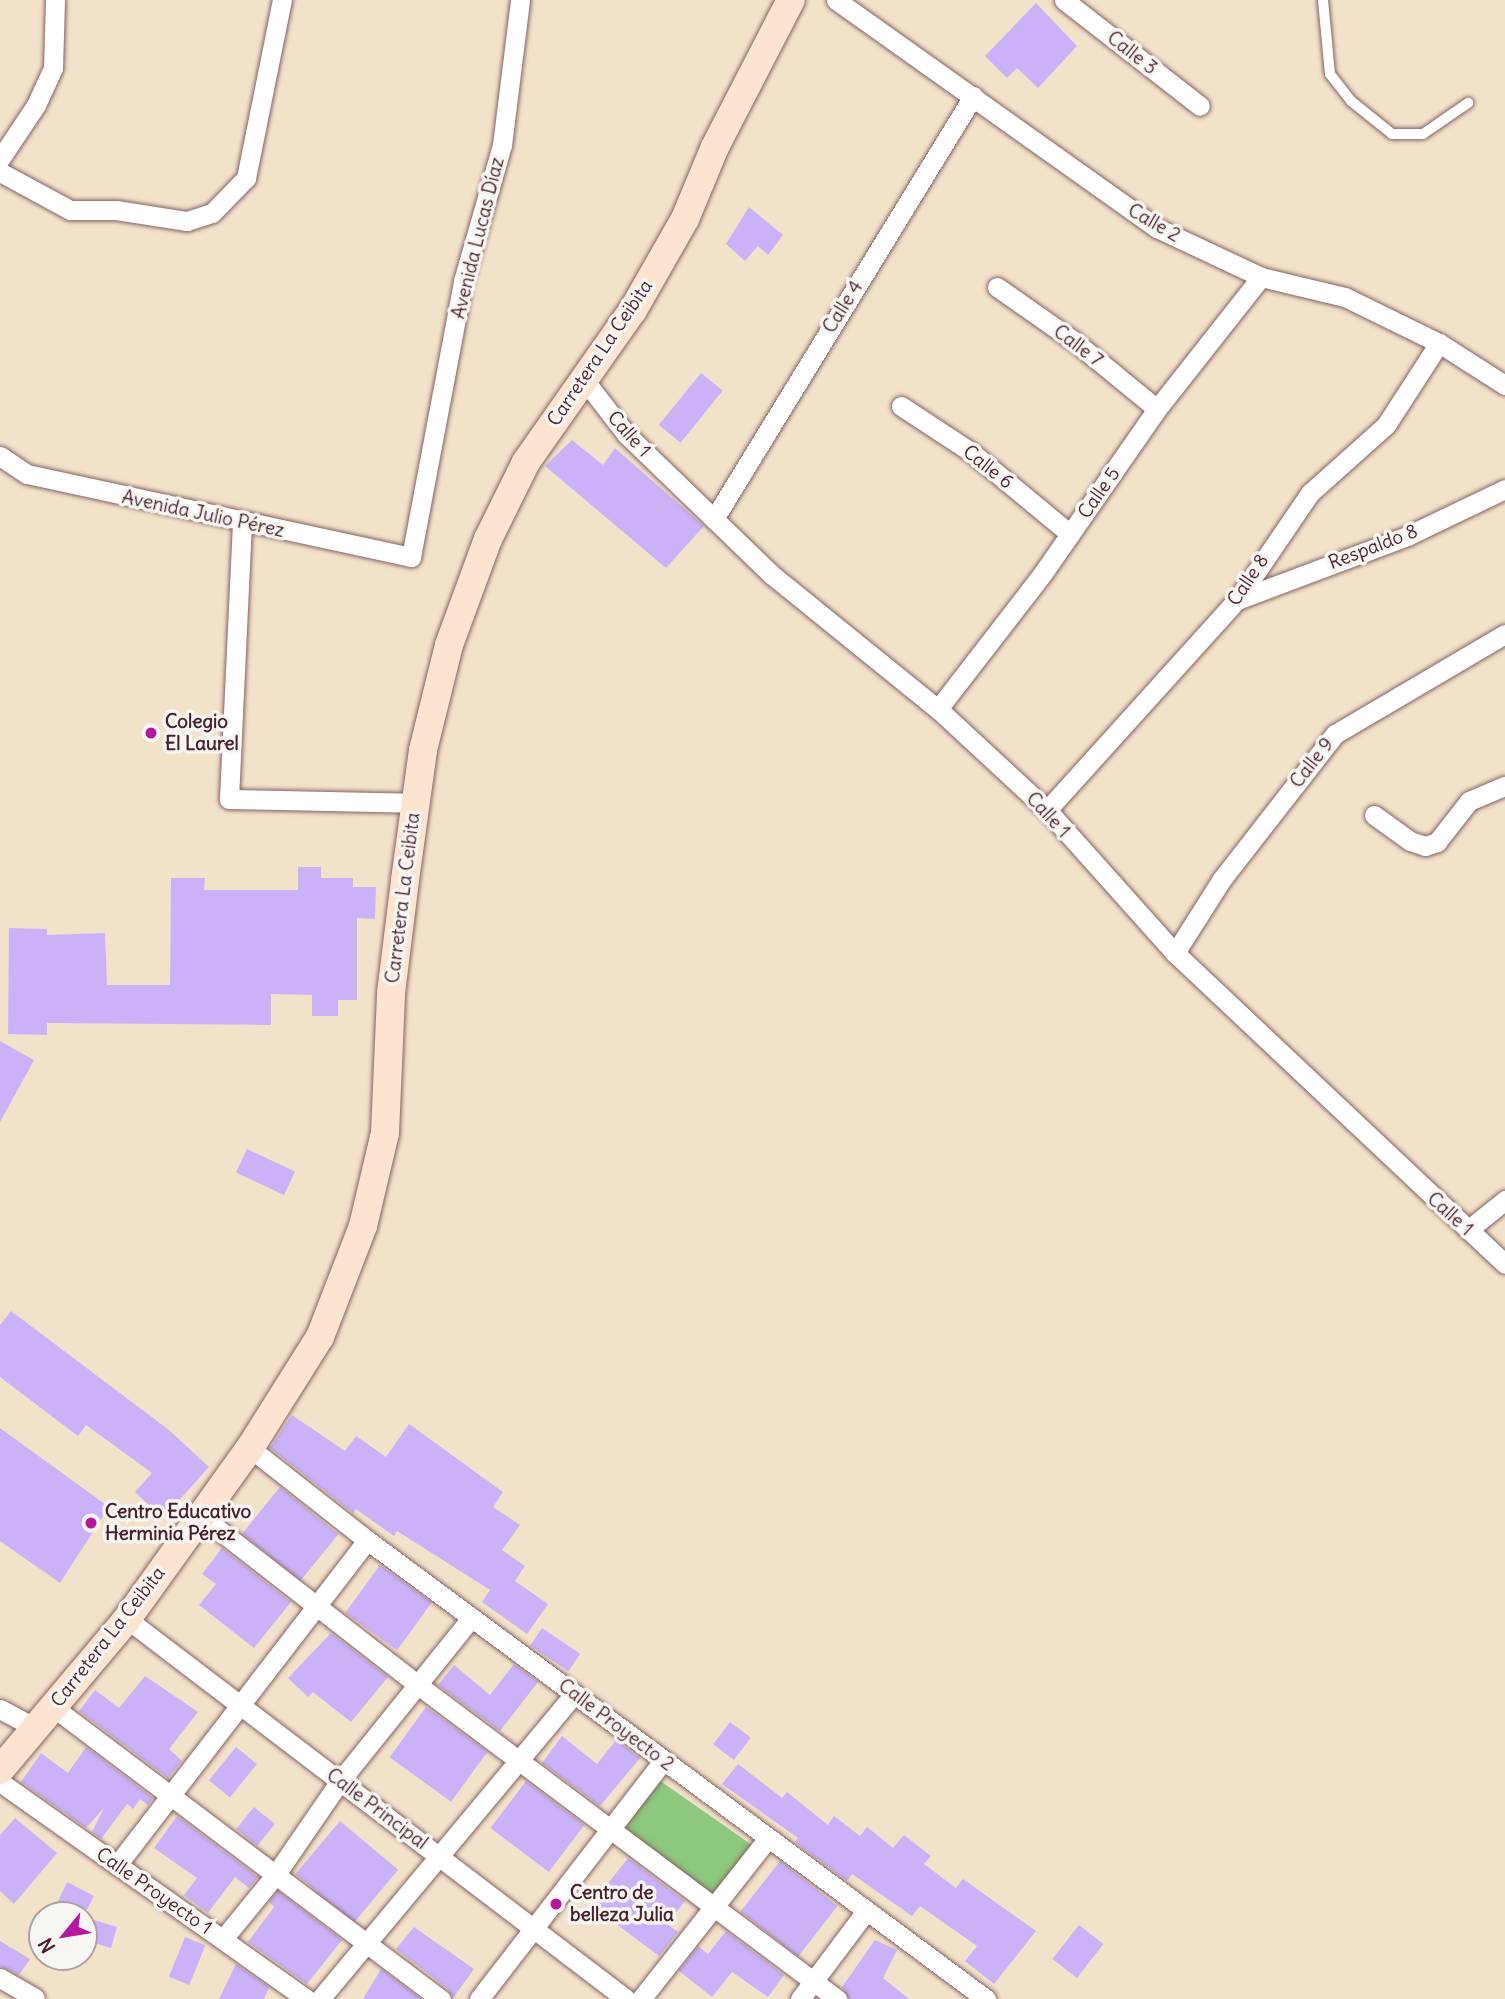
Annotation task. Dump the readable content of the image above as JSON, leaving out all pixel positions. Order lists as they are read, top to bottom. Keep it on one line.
{"streets":{"street":["Calle 3","Calle 2","Avenida Lucas Díaz","Calle 4","Calle 7","Carretera La Ceibita","Calle 1","Calle 6","Calle 5","Avenida Julio Pérez","Respaldo 8","Calle 8","Calle 9","Calle Proyecto 2","Calle Principal","Calle Proyecto 1"]},"crossings":[["Calle 2","Calle 4"],["Calle 2","Calle 5"],["Calle 2","Calle 8"],["Avenida Lucas Díaz","Avenida Julio Pérez"],["Calle 4","Calle 1"],["Calle 7","Calle 5"],["Carretera La Ceibita","Calle 1"],["Carretera La Ceibita","Calle Proyecto 2"],["Carretera La Ceibita","Calle Principal"],["Calle 1","Calle 5"],["Calle 1","Calle 8"],["Calle 1","Calle 9"],["Calle 6","Calle 5"],["Respaldo 8","Calle 8"]],"places":["Colegio El Laurel","Centro Educativo Herminia Pérez","Centro de belleza Julia"],"north":"bottom left"}
